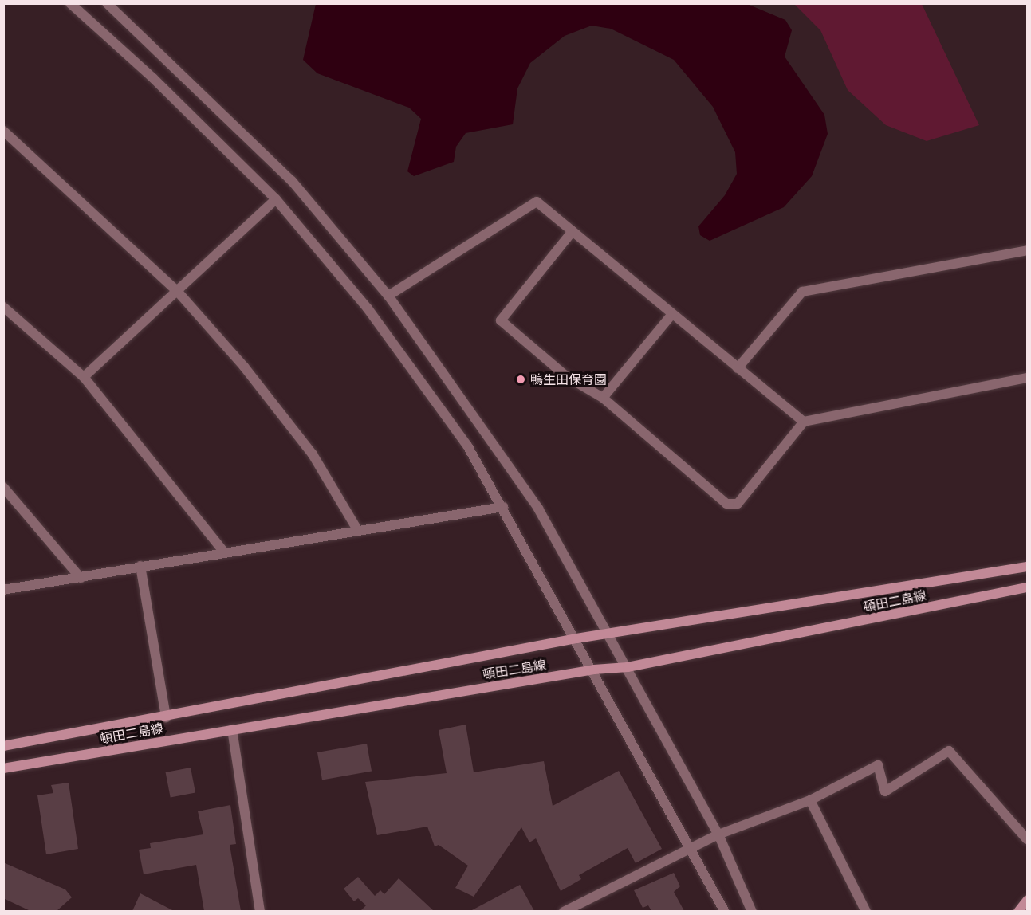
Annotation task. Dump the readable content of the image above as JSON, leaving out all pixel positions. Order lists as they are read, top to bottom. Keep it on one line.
{"streets":{"main road":["頓田二島線"]},"places":["鴨生田保育園"]}
